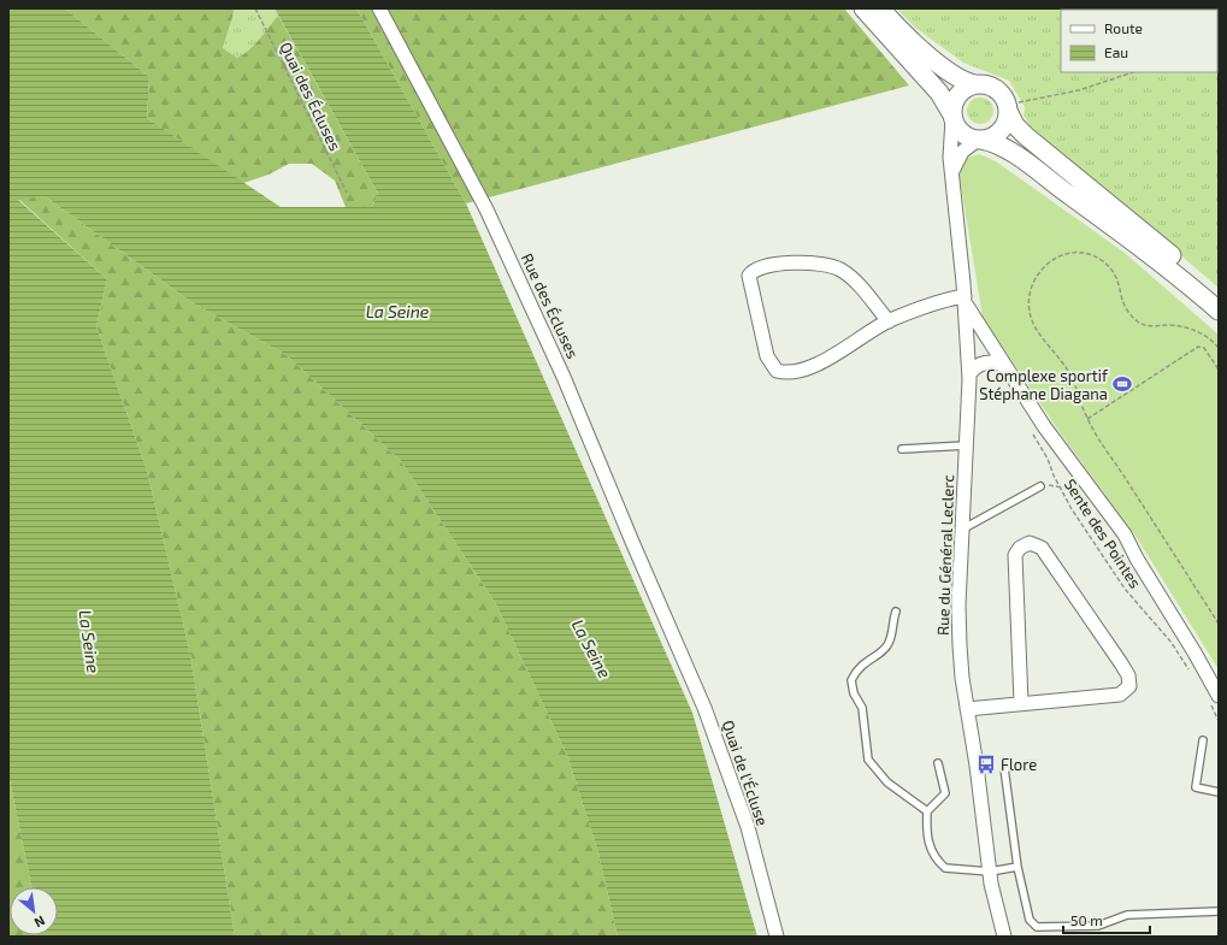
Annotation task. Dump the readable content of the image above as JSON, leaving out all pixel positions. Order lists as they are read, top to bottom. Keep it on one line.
{"streets":{"street":["Rue des Écluses","Rue du Général Leclerc","Quai de l'Écluse"],"path":["Quai des Écluses","Sente des Pointes"]},"crossings":[["Rue des Écluses","Quai de l'Écluse"]],"water":["La Seine"],"places":{"sports":["Complexe sportif Stéphane Diagana"],"bus stop":["Flore"]},"legend":["Route","Eau"],"scale_bar":"50 m","north":"bottom right"}
